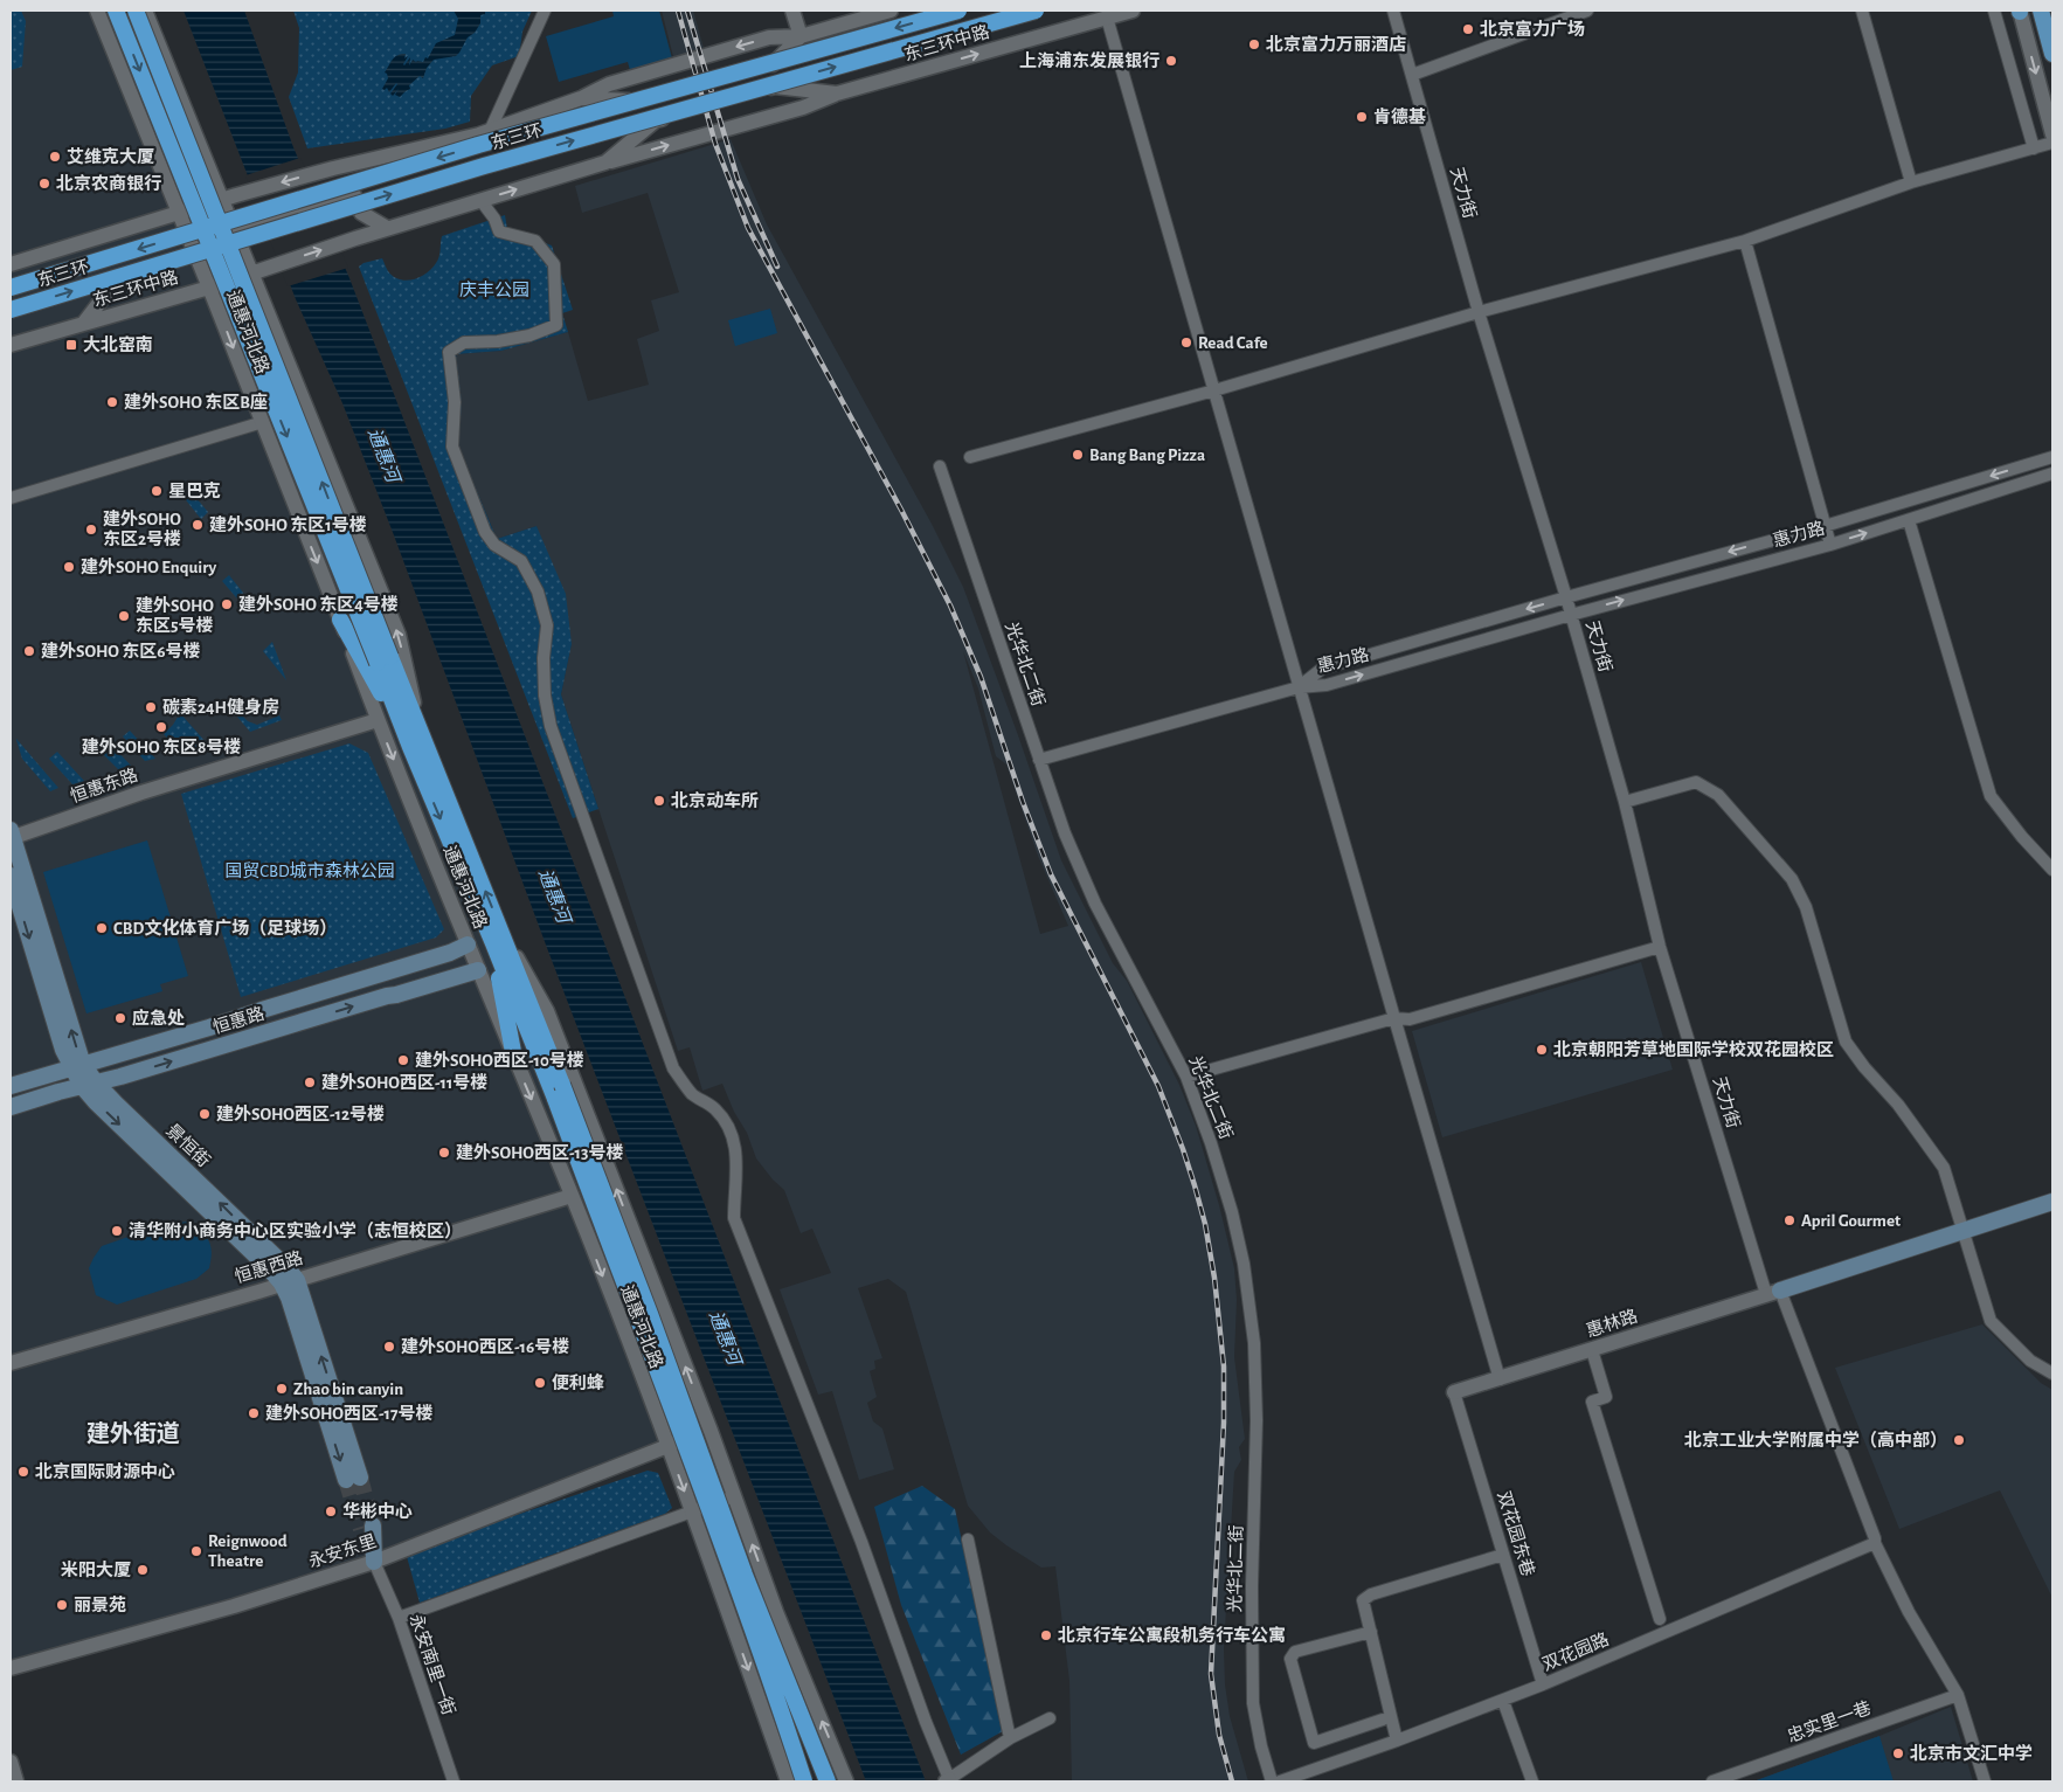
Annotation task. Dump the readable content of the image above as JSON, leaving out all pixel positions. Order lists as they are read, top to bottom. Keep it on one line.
{"streets":{"highway":["东三环","通惠河北路"],"main road":["恒惠路","景恒街"],"street":["东三环中路","天力街","惠力路","光华北二街","恒惠东路","恒惠西路","惠林路","双花园东巷","永安东里","双花园路","永安南里一街","忠实里一巷"]},"crossings":[["东三环中路","通惠河北路"],["天力街","惠力路"],["天力街","惠林路"],["天力街","双花园路"],["天力街","忠实里一巷"],["通惠河北路","恒惠东路"],["通惠河北路","恒惠路"],["通惠河北路","恒惠西路"],["通惠河北路","永安东里"],["恒惠东路","景恒街"],["恒惠路","景恒街"],["景恒街","恒惠西路"],["惠林路","双花园东巷"],["双花园东巷","双花园路"],["永安东里","永安南里一街"]],"districts":["建外街道"],"water":["通惠河"],"parks":["庆丰公园","国贸CBD城市森林公园"],"places":{"other":["北京富力广场","北京富力万丽酒店","上海浦东发展银行","肯德基","艾维克大厦","北京农商银行","Read Cafe","建外SOHO 东区B座","Bang Bang Pizza","星巴克","建外SOHO 东区1号楼","建外SOHO 东区2号楼","建外SOHO Enquiry","建外SOHO 东区4号楼","建外SOHO 东区5号楼","建外SOHO 东区6号楼","碳素24H健身房","建外SOHO 东区8号楼","北京动车所","CBD文化体育广场（足球场）","应急处","北京朝阳芳草地国际学校双花园校区","建外SOHO西区-10号楼","建外SOHO西区-11号楼","建外SOHO西区-12号楼","建外SOHO西区-13号楼","April Gourmet","清华附小商务中心区实验小学（志恒校区）","建外SOHO西区-16号楼","便利蜂","Zhao bin canyin","建外SOHO西区-17号楼","北京工业大学附属中学（高中部）","北京国际财源中心","华彬中心","Reignwood Theatre","米阳大厦","丽景苑","北京行车公寓段机务行车公寓","北京市文汇中学"],"transit":["大北窑南"]}}
